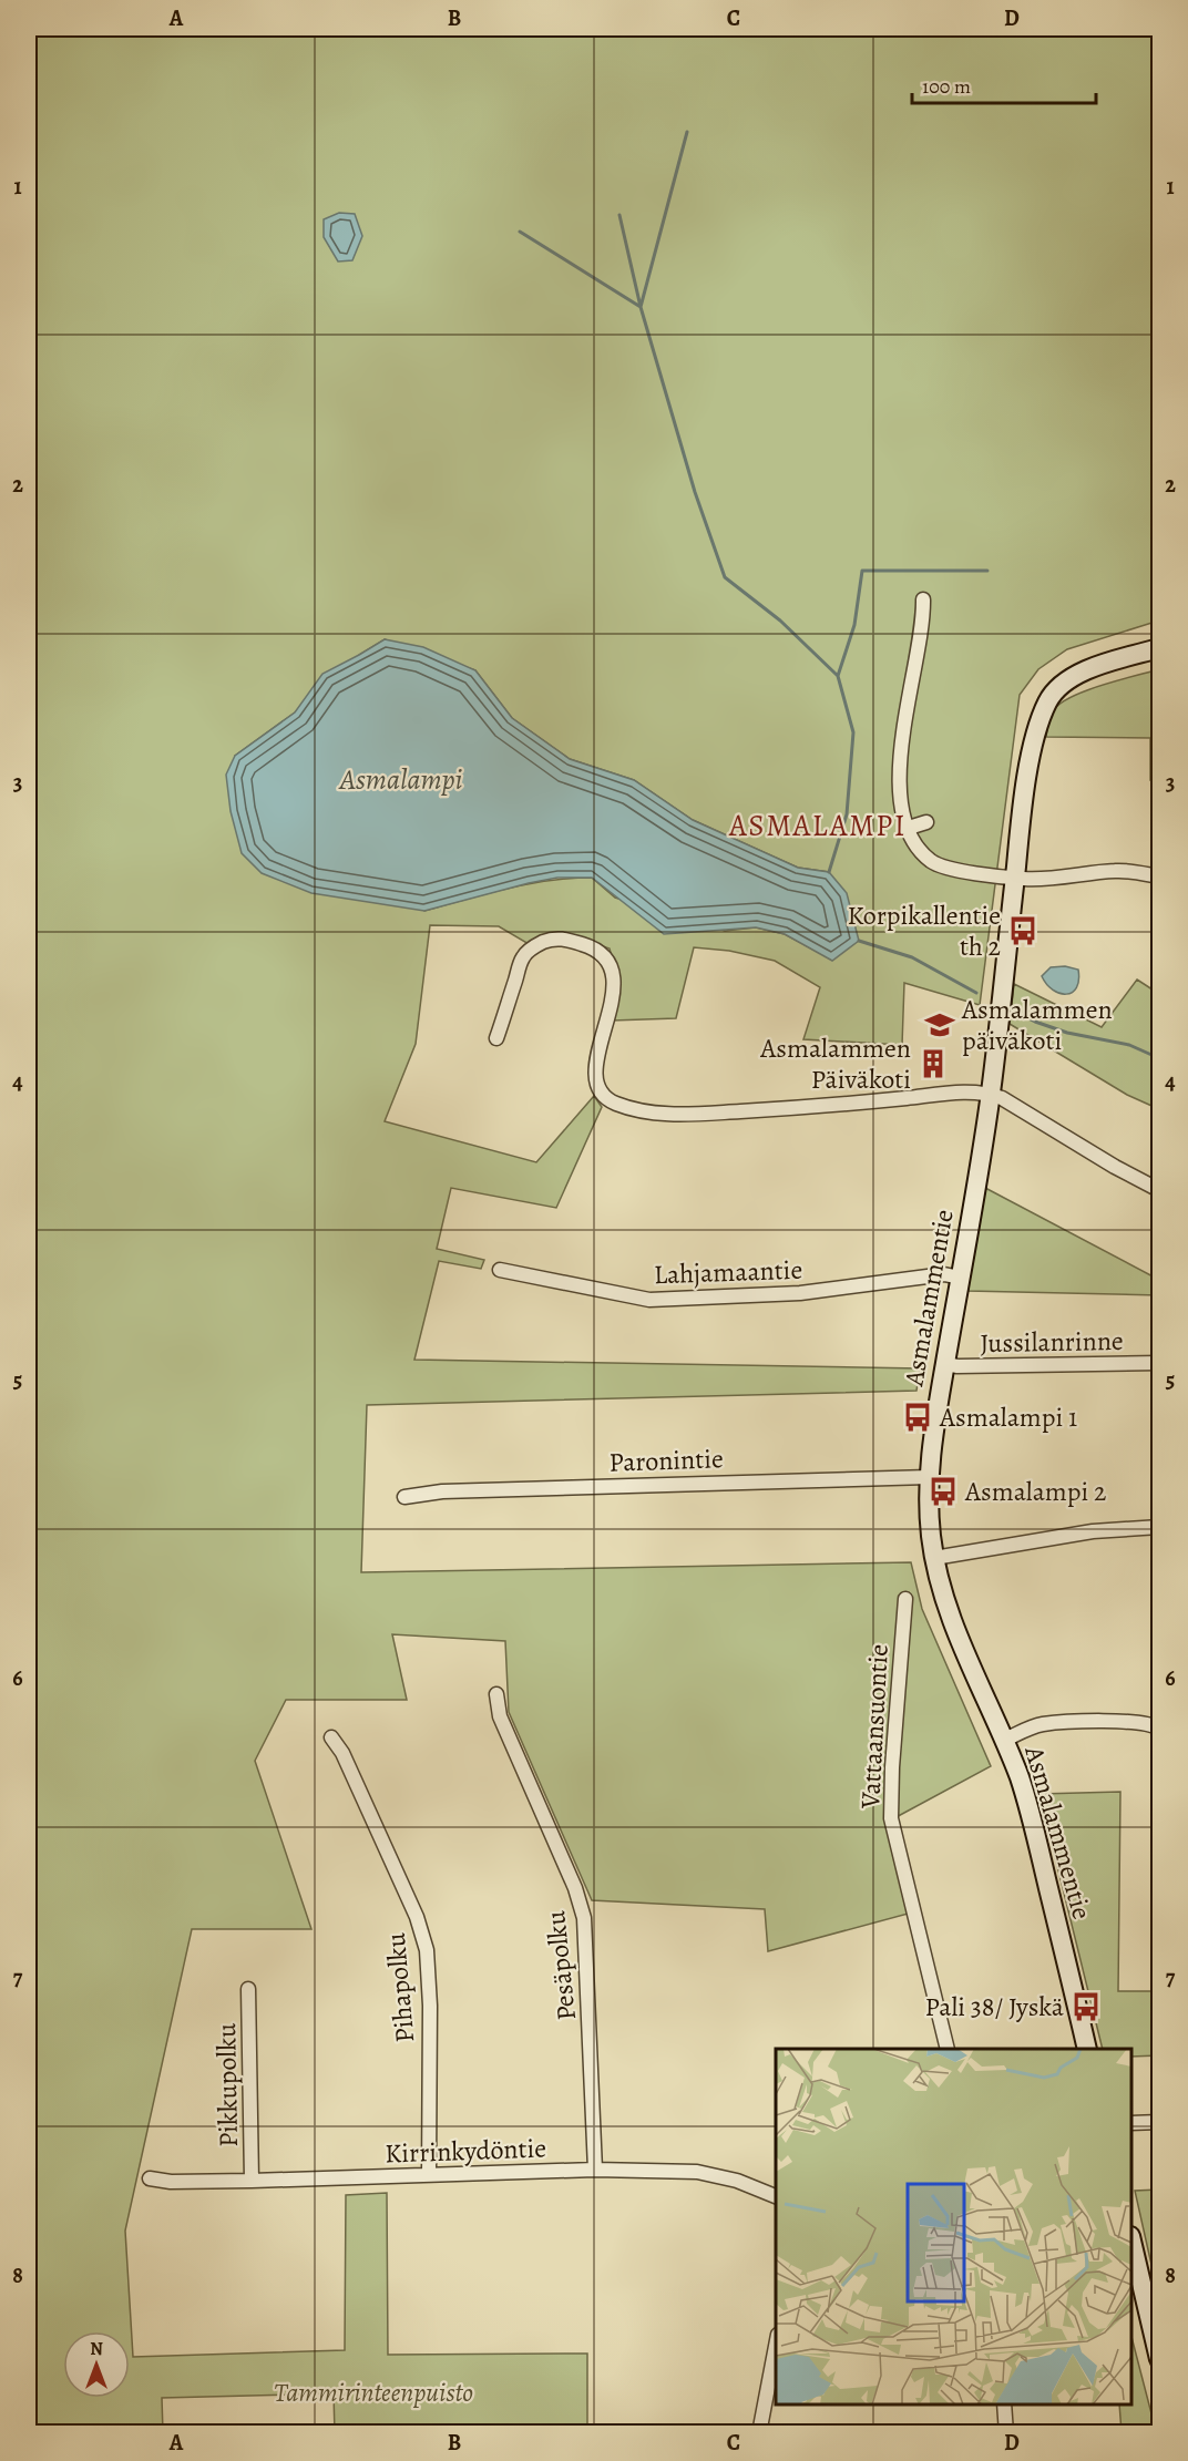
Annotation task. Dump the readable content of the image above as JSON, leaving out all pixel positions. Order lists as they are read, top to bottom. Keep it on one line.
{"streets":{"street":["Lahjamaantie","Asmalammentie","Jussilanrinne","Paronintie","Vattaansuontie","Pesäpolku","Pihapolku","Pikkupolku","Kirrinkydöntie"]},"crossings":[["Lahjamaantie","Asmalammentie"],["Asmalammentie","Jussilanrinne"],["Asmalammentie","Paronintie"],["Pesäpolku","Kirrinkydöntie"],["Pihapolku","Kirrinkydöntie"],["Pikkupolku","Kirrinkydöntie"]],"districts":["ASMALAMPI"],"water":["Asmalampi"],"parks":["Tammirinteenpuisto"],"places":{"bus stop":["Korpikallentie th 2","Asmalampi 1","Asmalampi 2","Pali 38/ Jyskä"],"school or university":["Asmalammen päiväkoti"],"building":["Asmalammen Päiväkoti"]},"scale_bar":"100 m","north":"top","grid":{"columns":["A","B","C","D"],"rows":["1","2","3","4","5","6","7","8"]}}
